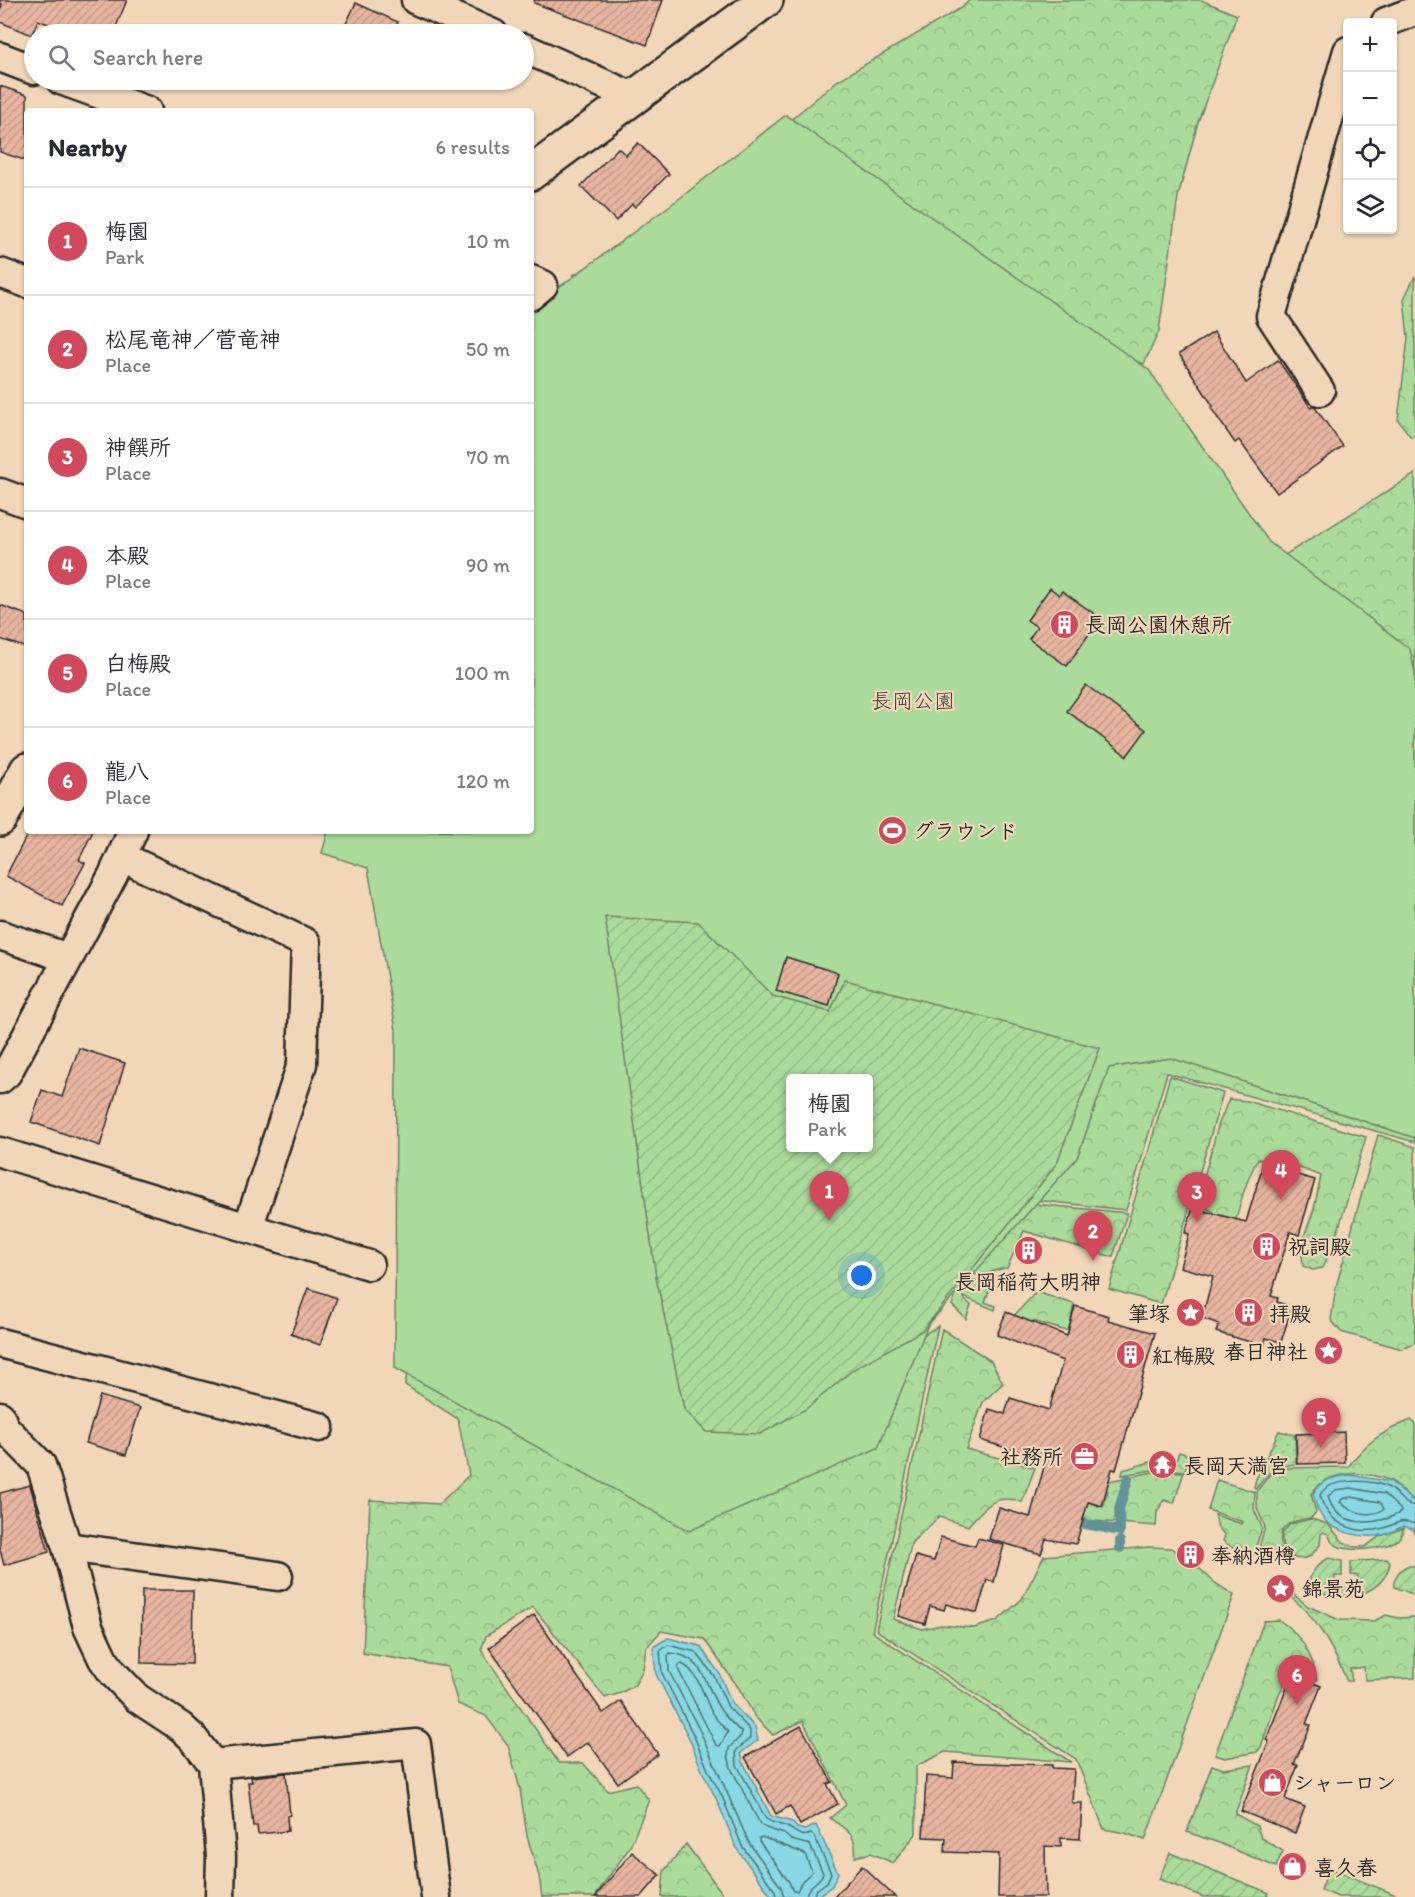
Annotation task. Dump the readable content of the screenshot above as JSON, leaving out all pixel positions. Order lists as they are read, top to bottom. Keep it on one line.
{"parks":["長岡公園"],"places":{"building":["長岡公園休憩所","祝詞殿","長岡稲荷大明神","拝殿","紅梅殿","奉納酒樽"],"sports":["グラウンド"],"place":["筆塚","春日神社","錦景苑"],"office":["社務所"],"temple":["長岡天満宮"],"shop":["シャーロン","喜久春"]},"page":{"map_buttons":["+","−"],"search":"Search here","heading":["Nearby","6 results"],"list":[{"mark":"1","name":"梅園","note":"Park","value":"10 m"},{"mark":"2","name":"松尾竜神／菅竜神","note":"Place","value":"50 m"},{"mark":"3","name":"神饌所","note":"Place","value":"70 m"},{"mark":"4","name":"本殿","note":"Place","value":"90 m"},{"mark":"5","name":"白梅殿","note":"Place","value":"100 m"},{"mark":"6","name":"龍八","note":"Place","value":"120 m"}],"popup":["梅園","Park"],"pins":["4","1","3","2","5","6"]}}
